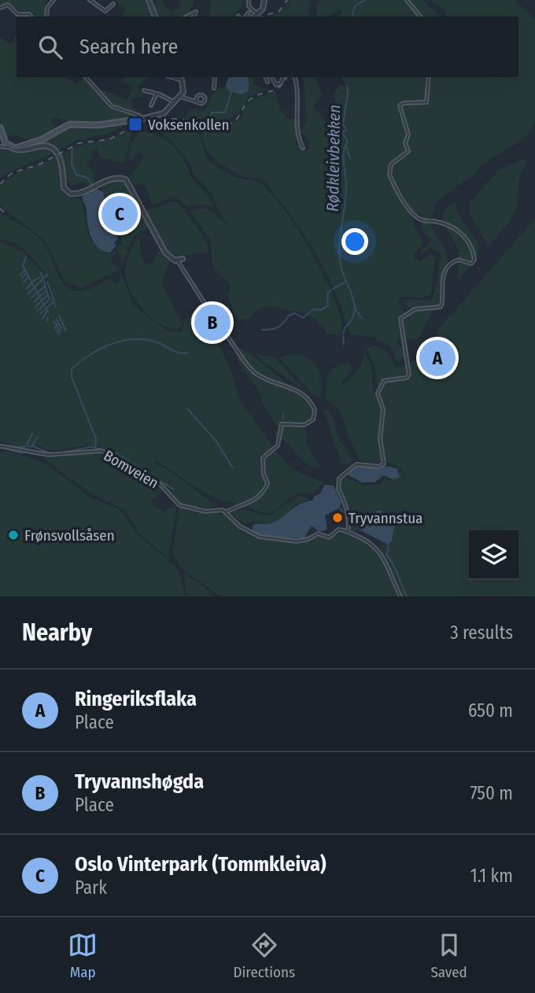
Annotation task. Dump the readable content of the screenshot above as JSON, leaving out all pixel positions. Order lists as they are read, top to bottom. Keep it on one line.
{"streets":{"street":["Bomveien"]},"water":["Rødkleivbekken"],"places":{"transit":["Voksenkollen"],"other":["Tryvannstua","Frønsvollsåsen"]},"page":{"search":"Search here","pins":["C","B","A"],"heading":["Nearby","3 results"],"list":[{"mark":"A","name":"Ringeriksflaka","note":"Place","value":"650 m"},{"mark":"B","name":"Tryvannshøgda","note":"Place","value":"750 m"},{"mark":"C","name":"Oslo Vinterpark (Tommkleiva)","note":"Park","value":"1.1 km"}],"nav":["Map","Directions","Saved"]}}
